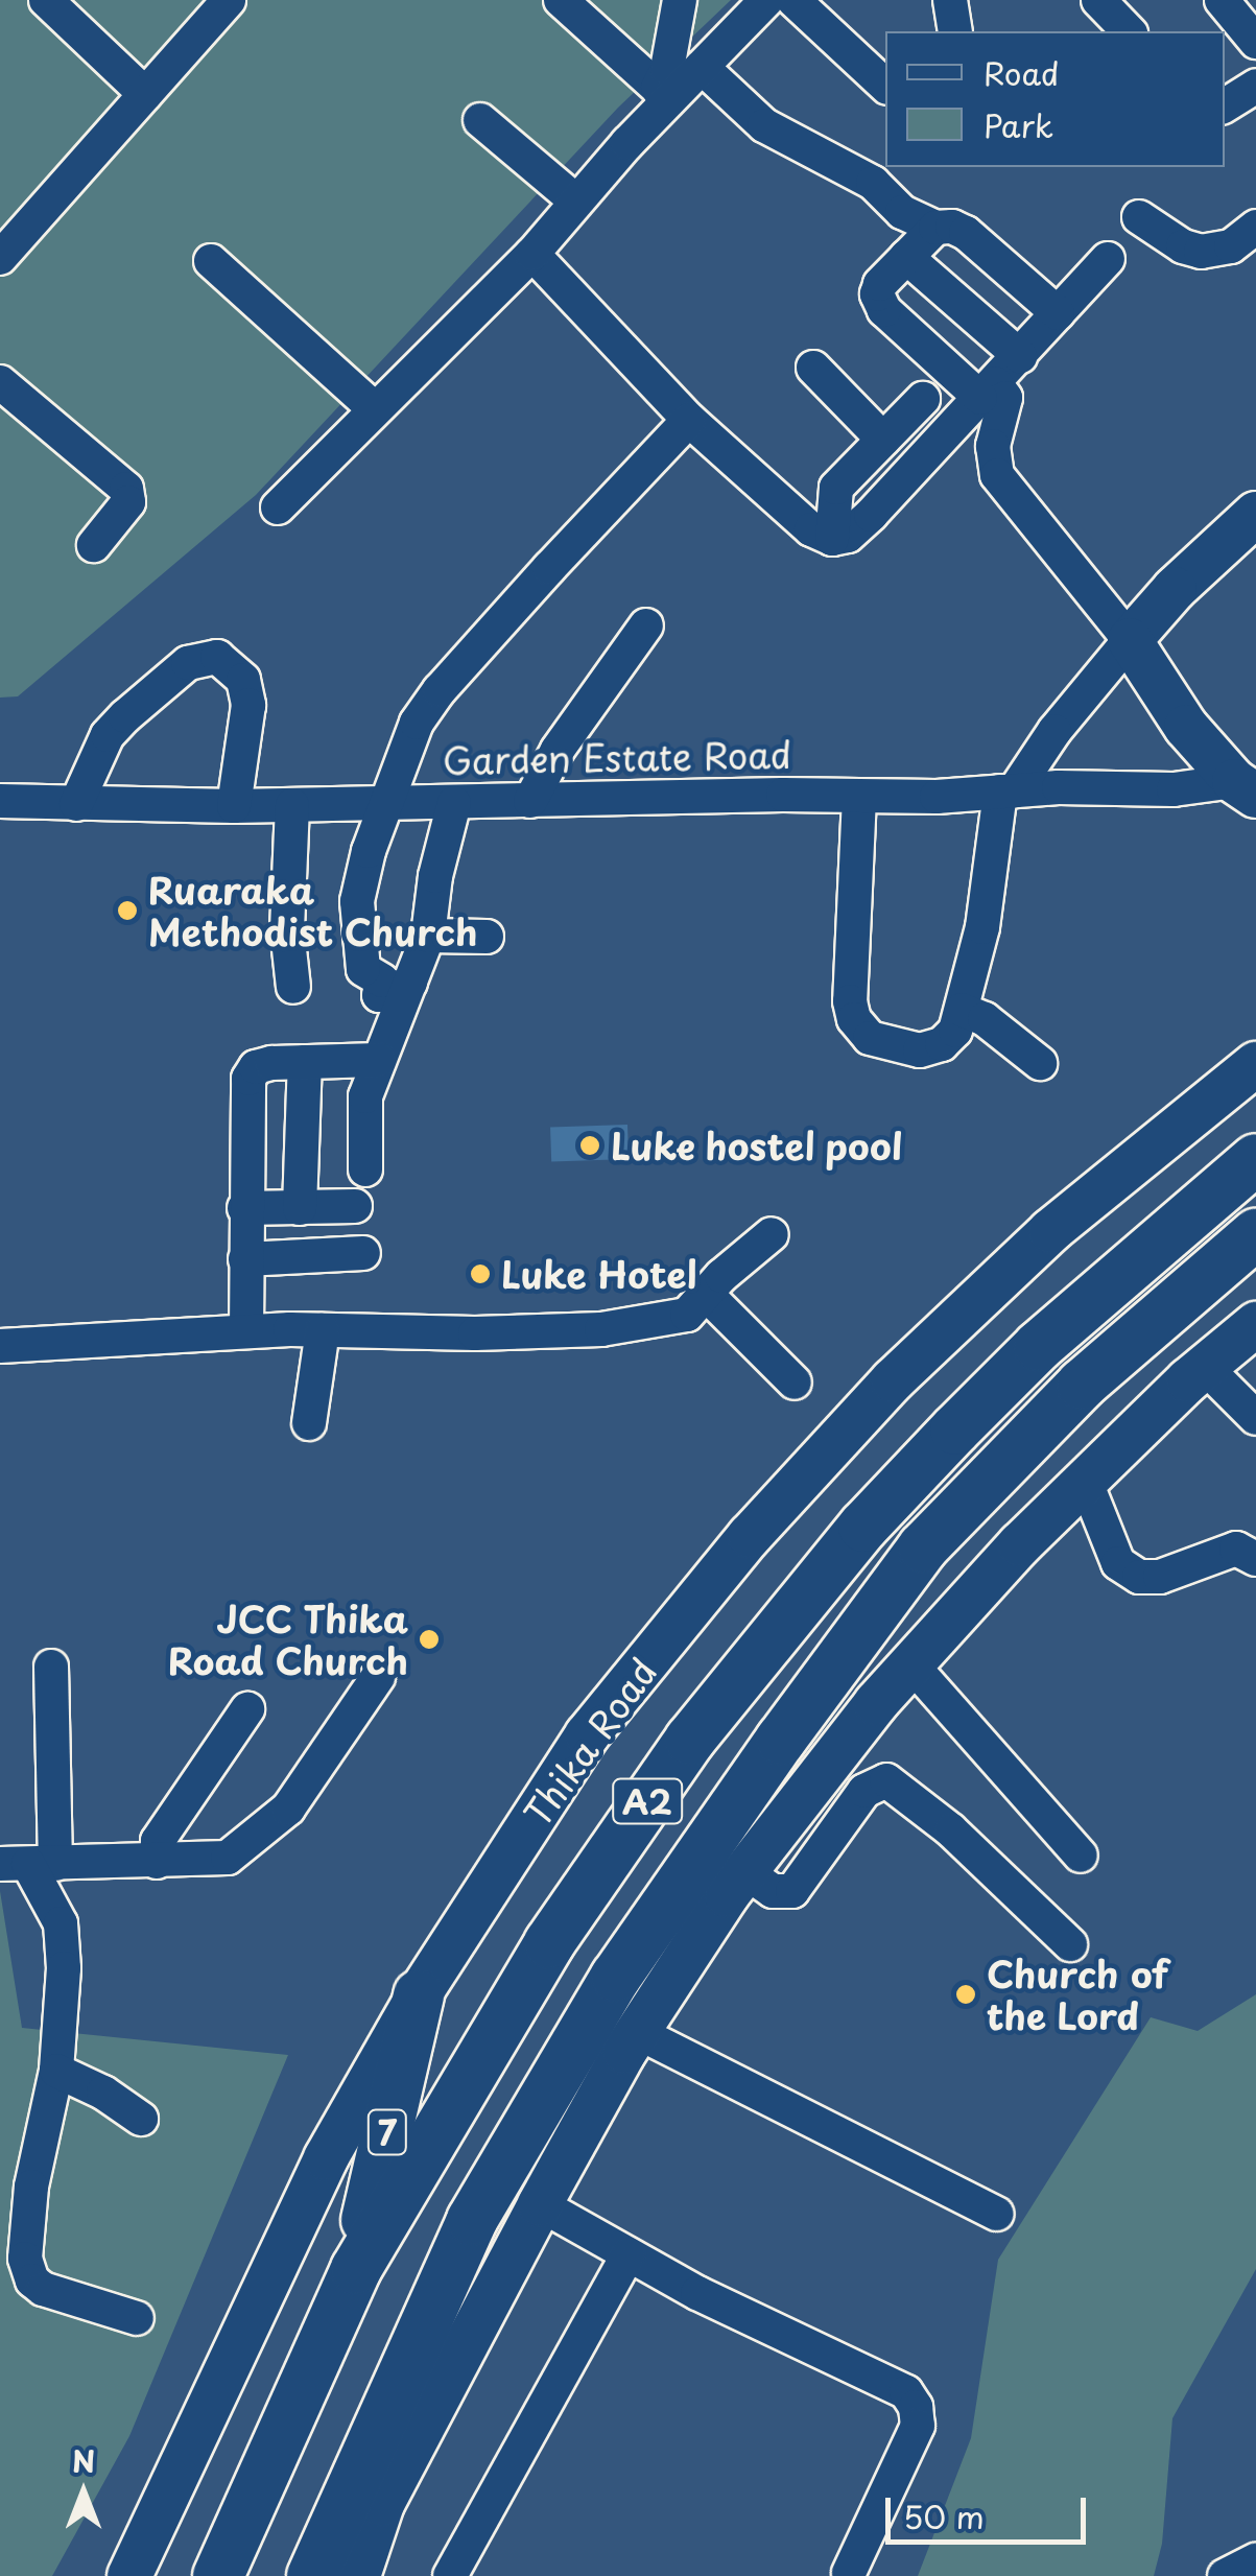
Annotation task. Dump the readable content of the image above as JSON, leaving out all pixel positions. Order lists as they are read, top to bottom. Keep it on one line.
{"streets":{"highway":["A2","7"],"main road":["Thika Road"],"street":["Garden Estate Road"]},"crossings":[["Thika Road","7"],["A2","7"]],"places":["Ruaraka Methodist Church","Luke hostel pool","Luke Hotel","JCC Thika Road Church","Church of the Lord"],"legend":["Road","Park"],"scale_bar":"50 m","north":"top"}
